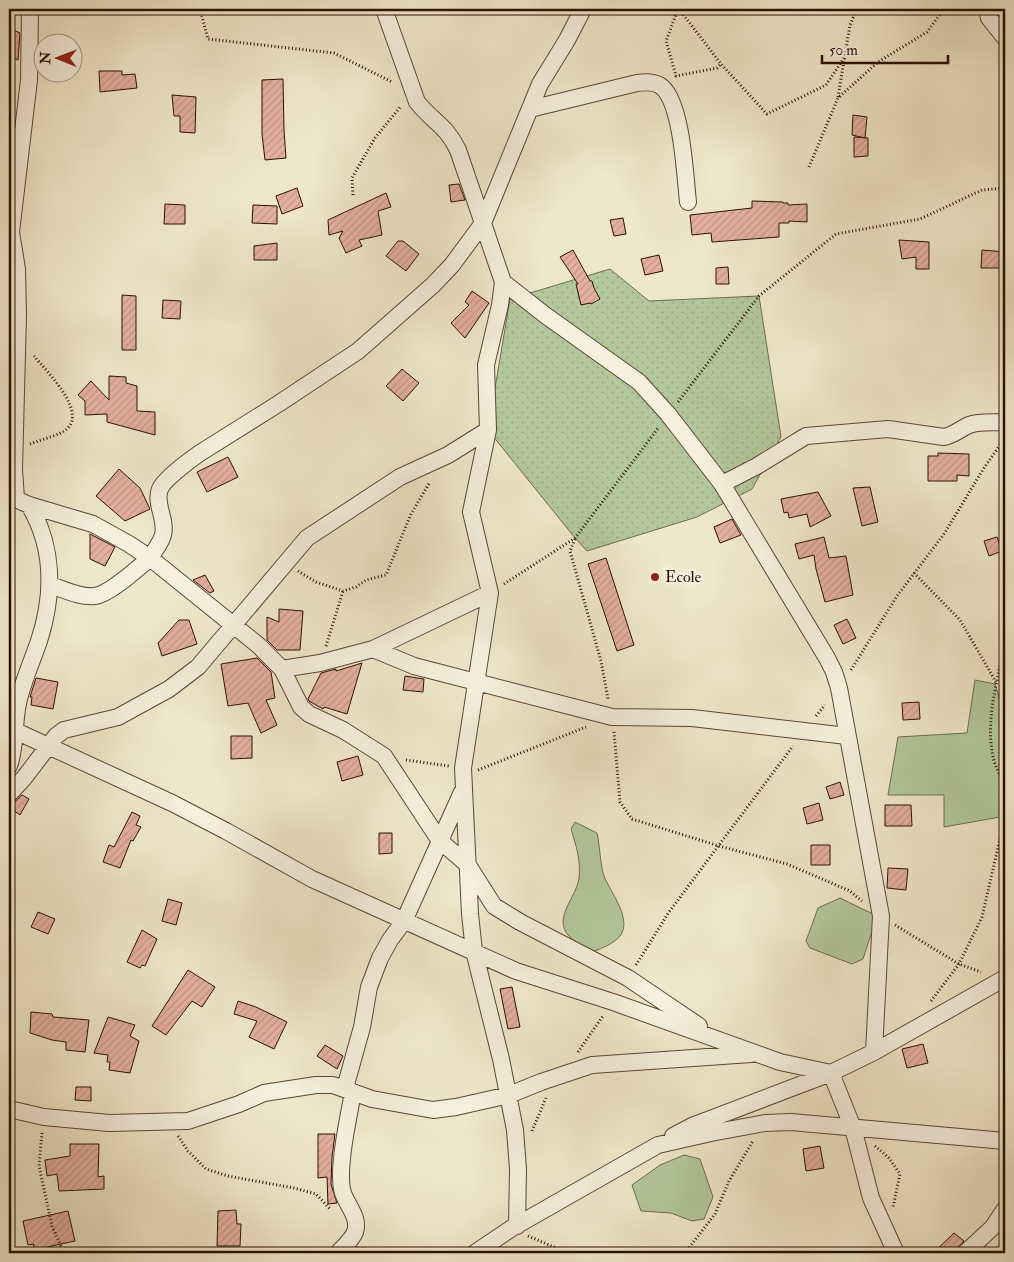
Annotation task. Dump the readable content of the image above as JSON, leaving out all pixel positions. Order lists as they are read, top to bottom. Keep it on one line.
{"places":["Ecole"],"scale_bar":"50 m","north":"left"}
